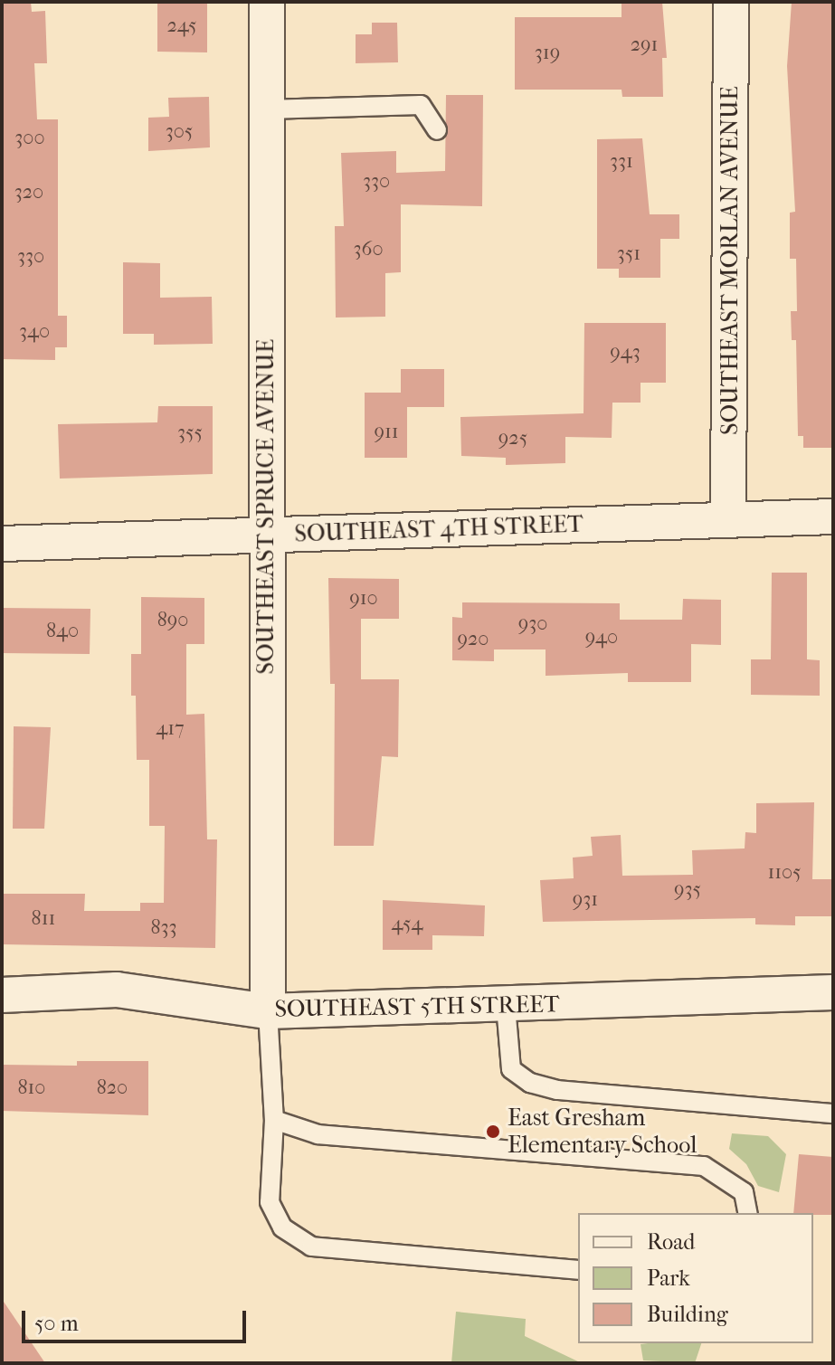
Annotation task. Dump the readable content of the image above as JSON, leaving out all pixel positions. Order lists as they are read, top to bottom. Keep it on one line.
{"streets":{"street":["SOUTHEAST MORLAN AVENUE","SOUTHEAST SPRUCE AVENUE","SOUTHEAST 4TH STREET","SOUTHEAST 5TH STREET"]},"crossings":[["SOUTHEAST MORLAN AVENUE","SOUTHEAST 4TH STREET"],["SOUTHEAST SPRUCE AVENUE","SOUTHEAST 4TH STREET"],["SOUTHEAST SPRUCE AVENUE","SOUTHEAST 5TH STREET"]],"places":["East Gresham Elementary School"],"house_numbers":["245","291","319","305","300","331","330","320","360","351","330","340","943","911","355","925","910","890","930","840","940","920","417","1105","935","931","811","454","833","810","820"],"legend":["Road","Park","Building"],"scale_bar":"50 m"}
